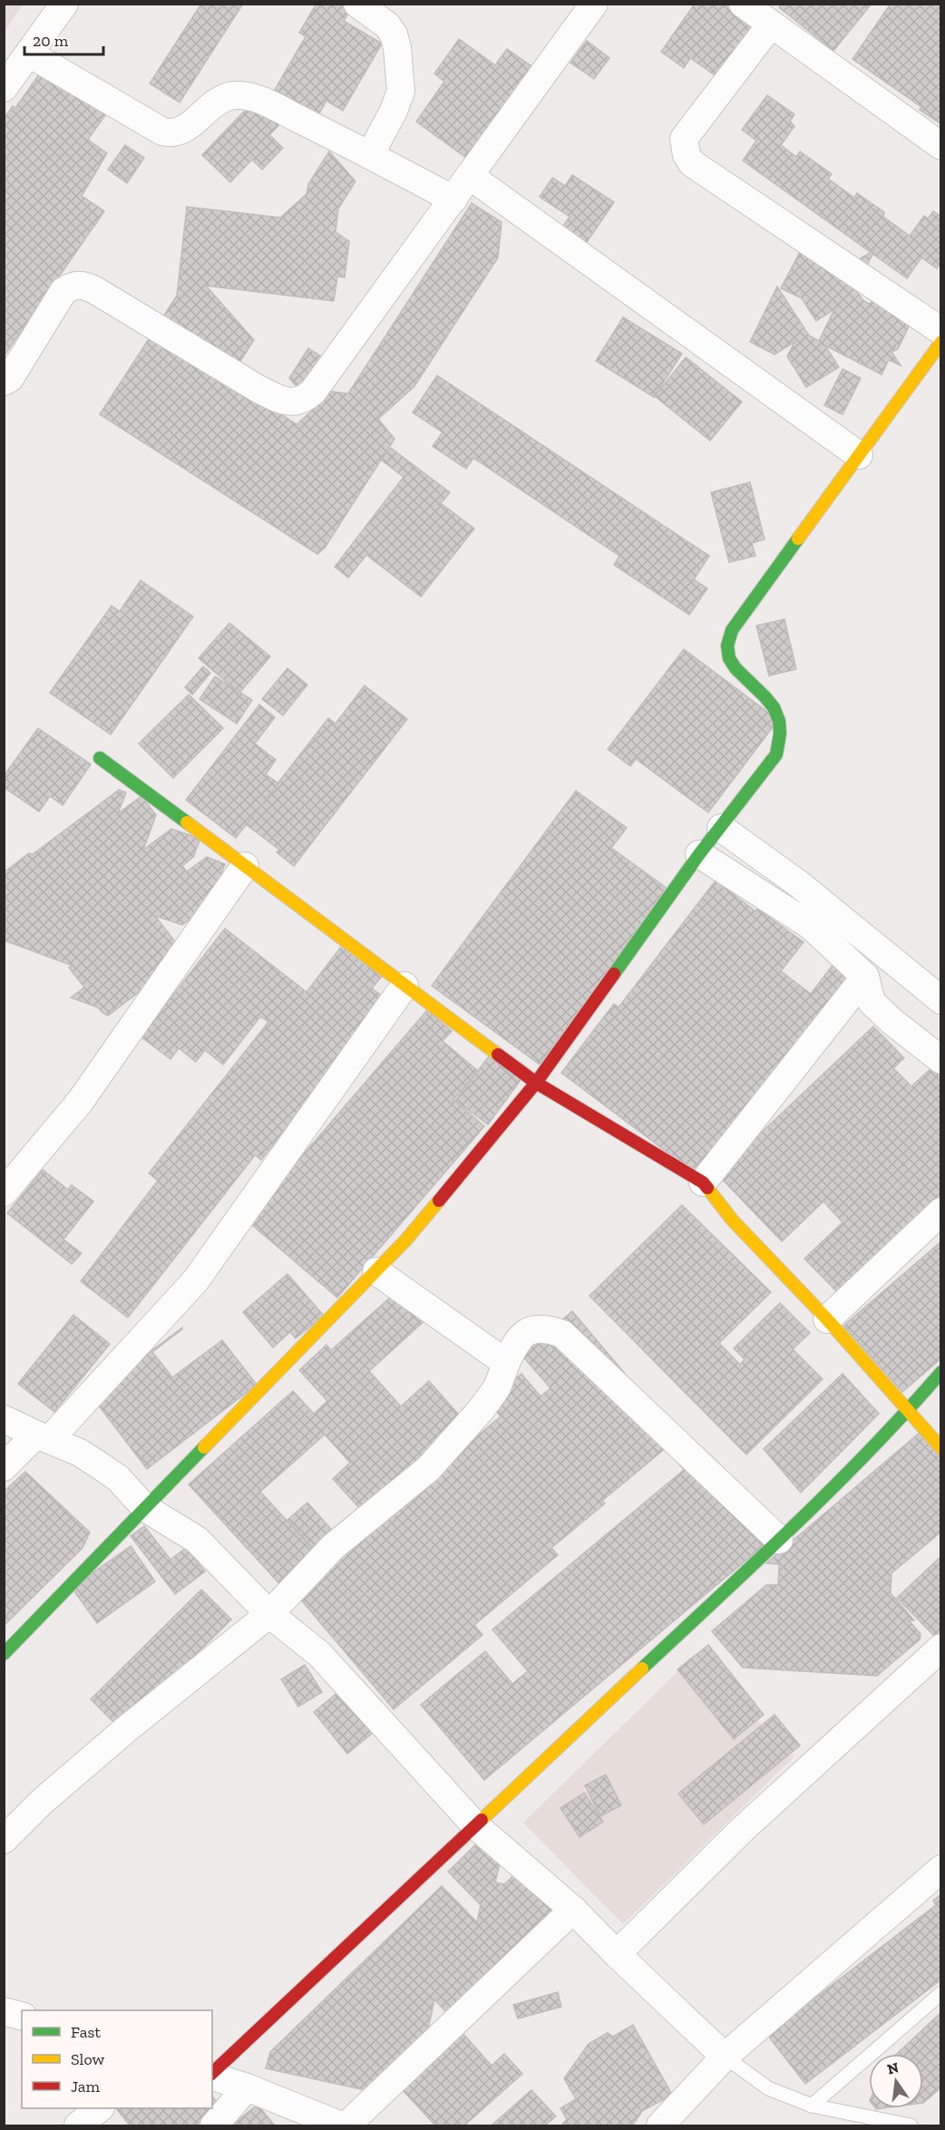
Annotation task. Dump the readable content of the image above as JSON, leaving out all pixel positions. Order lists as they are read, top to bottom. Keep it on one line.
{"legend":["Fast","Slow","Jam"],"scale_bar":"20 m","north":"top"}
